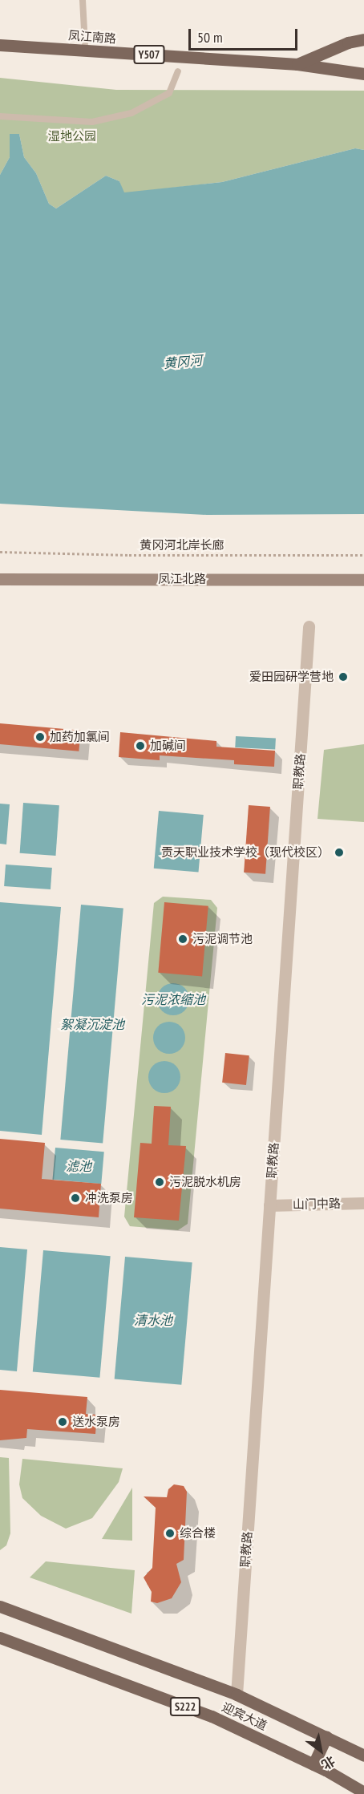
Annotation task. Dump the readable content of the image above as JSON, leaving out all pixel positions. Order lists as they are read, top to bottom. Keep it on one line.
{"streets":{"main road":["凤江南路","Y507","凤江北路","S222","迎宾大道"],"street":["职教路","山门中路"],"path":["黄冈河北岸长廊"]},"crossings":[["职教路","山门中路"],["职教路","迎宾大道"]],"water":["黄冈河","污泥浓缩池","絮凝沉淀池","滤池","清水池"],"parks":["湿地公园"],"places":["爱田园研学营地","加药加氯间","加碱间","贡天职业技术学校（现代校区）","污泥调节池","污泥脱水机房","冲洗泵房","送水泵房","综合楼"],"scale_bar":"50 m","north":"bottom right"}
